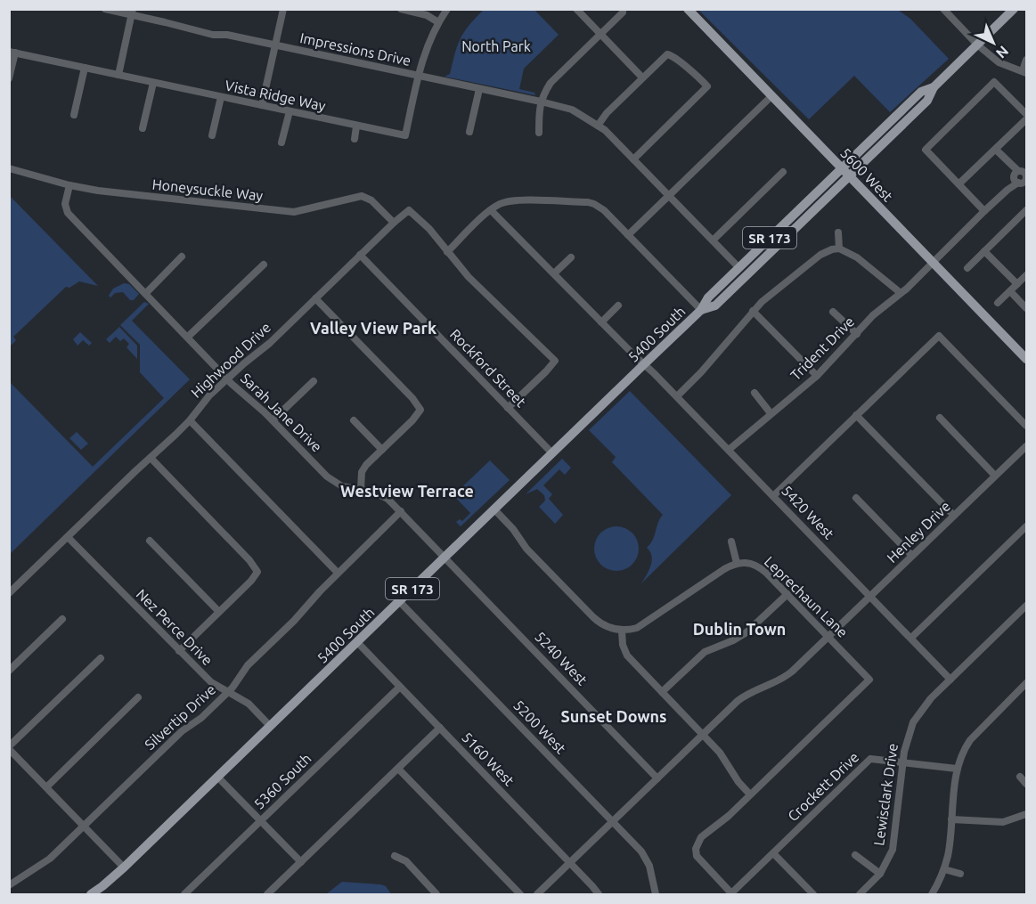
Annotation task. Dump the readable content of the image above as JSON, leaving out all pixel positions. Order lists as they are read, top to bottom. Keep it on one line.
{"streets":{"main road":["5600 West","SR 173","5400 South"],"street":["Impressions Drive","Vista Ridge Way","Honeysuckle Way","Trident Drive","Highwood Drive","Rockford Street","Sarah Jane Drive","5420 West","Henley Drive","Leprechaun Lane","Nez Perce Drive","5240 West","Silvertip Drive","5200 West","5160 West","5360 South","Crockett Drive","Lewisclark Drive"]},"crossings":[["Impressions Drive","Vista Ridge Way"],["Impressions Drive","5400 South"],["5600 West","5400 South"],["5600 West","Trident Drive"],["Honeysuckle Way","Highwood Drive"],["Honeysuckle Way","Sarah Jane Drive"],["SR 173","5400 South"],["5400 South","Rockford Street"],["5400 South","Sarah Jane Drive"],["5400 South","5420 West"],["5400 South","Nez Perce Drive"],["5400 South","5240 West"],["5400 South","5200 West"],["5400 South","5160 West"],["Trident Drive","5420 West"],["Highwood Drive","Rockford Street"],["Highwood Drive","Sarah Jane Drive"],["Highwood Drive","Nez Perce Drive"],["Sarah Jane Drive","5240 West"],["Sarah Jane Drive","Silvertip Drive"],["5420 West","Henley Drive"],["5420 West","Lewisclark Drive"],["Henley Drive","Leprechaun Lane"],["Henley Drive","5240 West"],["Henley Drive","5200 West"],["Henley Drive","5160 West"],["Nez Perce Drive","Silvertip Drive"],["5160 West","5360 South"],["Crockett Drive","Lewisclark Drive"]],"districts":["Valley View Park","Westview Terrace","Dublin Town","Sunset Downs"],"parks":["North Park"],"north":"bottom right"}
